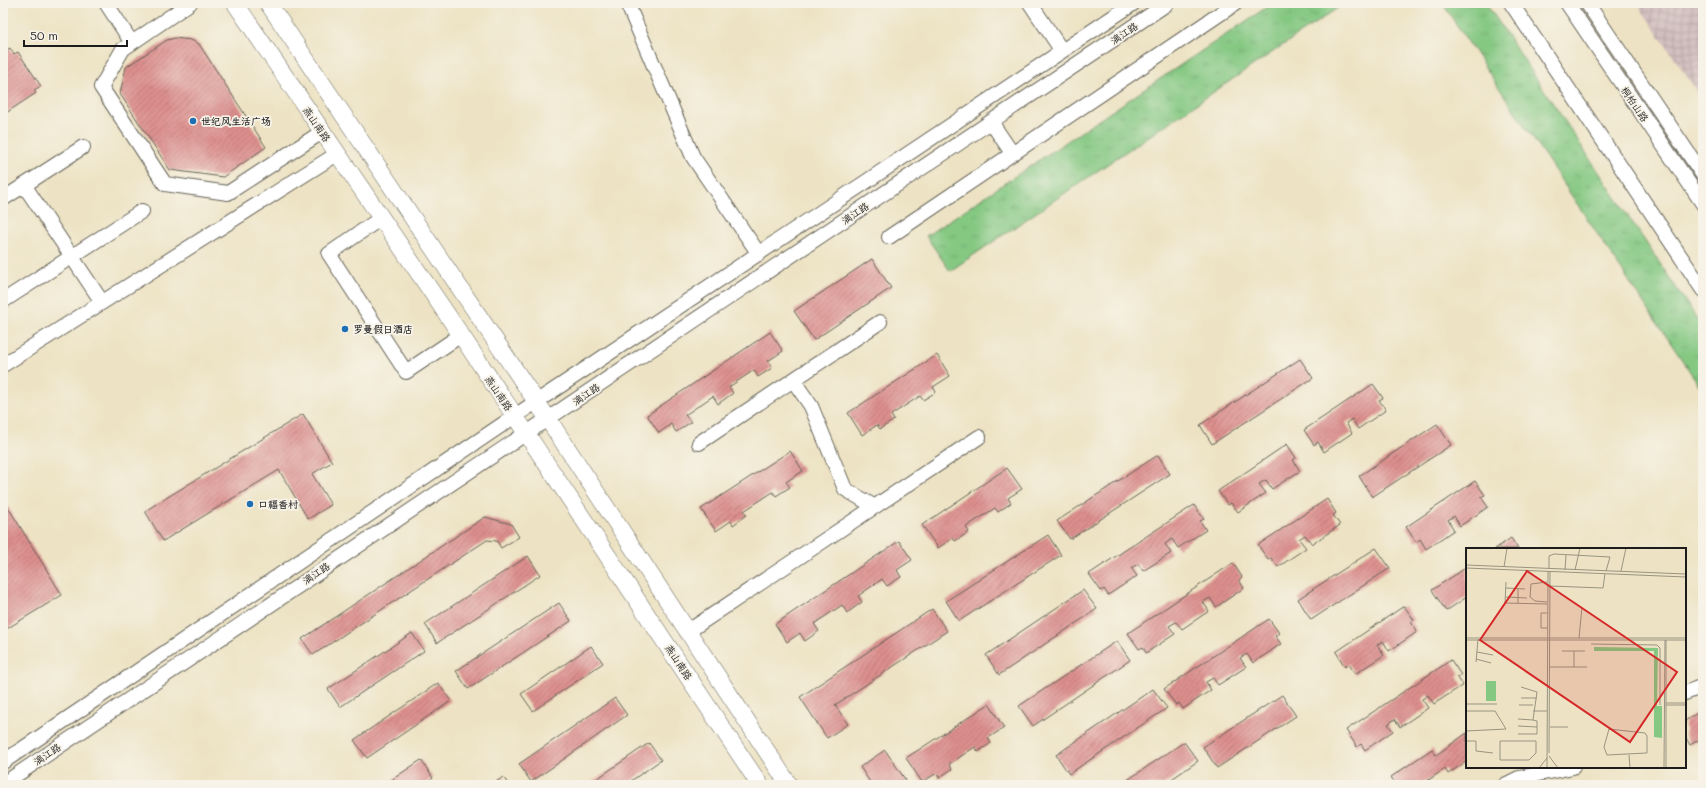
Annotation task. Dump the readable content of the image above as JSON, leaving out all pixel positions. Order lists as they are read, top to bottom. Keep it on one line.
{"streets":{"main road":["燕山南路"],"street":["漓江路","桐柏山路"]},"crossings":[["漓江路","燕山南路"]],"places":["世纪风生活广场","罗曼假日酒店","口福香村"],"scale_bar":"50 m"}
